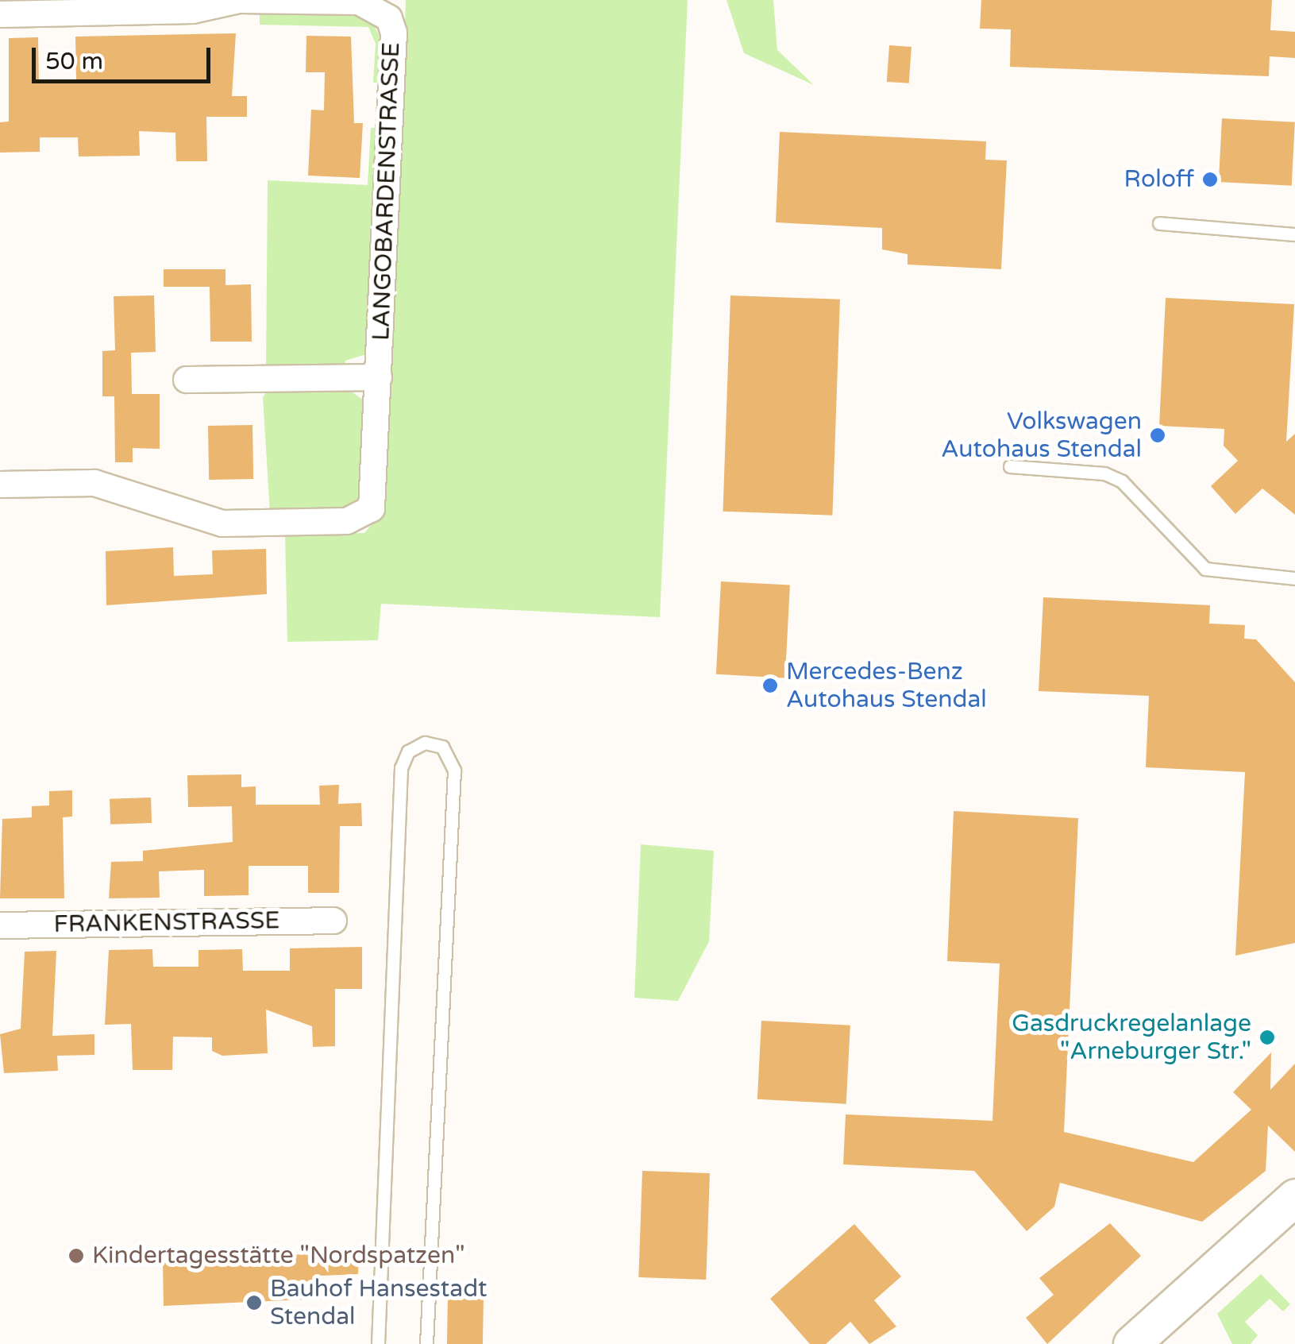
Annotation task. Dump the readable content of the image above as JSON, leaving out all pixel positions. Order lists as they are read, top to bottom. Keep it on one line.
{"streets":{"street":["LANGOBARDENSTRASSE","FRANKENSTRASSE"]},"places":["Roloff","Volkswagen Autohaus Stendal","Mercedes-Benz Autohaus Stendal","Gasdruckregelanlage \"Arneburger Str.\"","Kindertagesstätte \"Nordspatzen\"","Bauhof Hansestadt Stendal"],"scale_bar":"50 m"}
